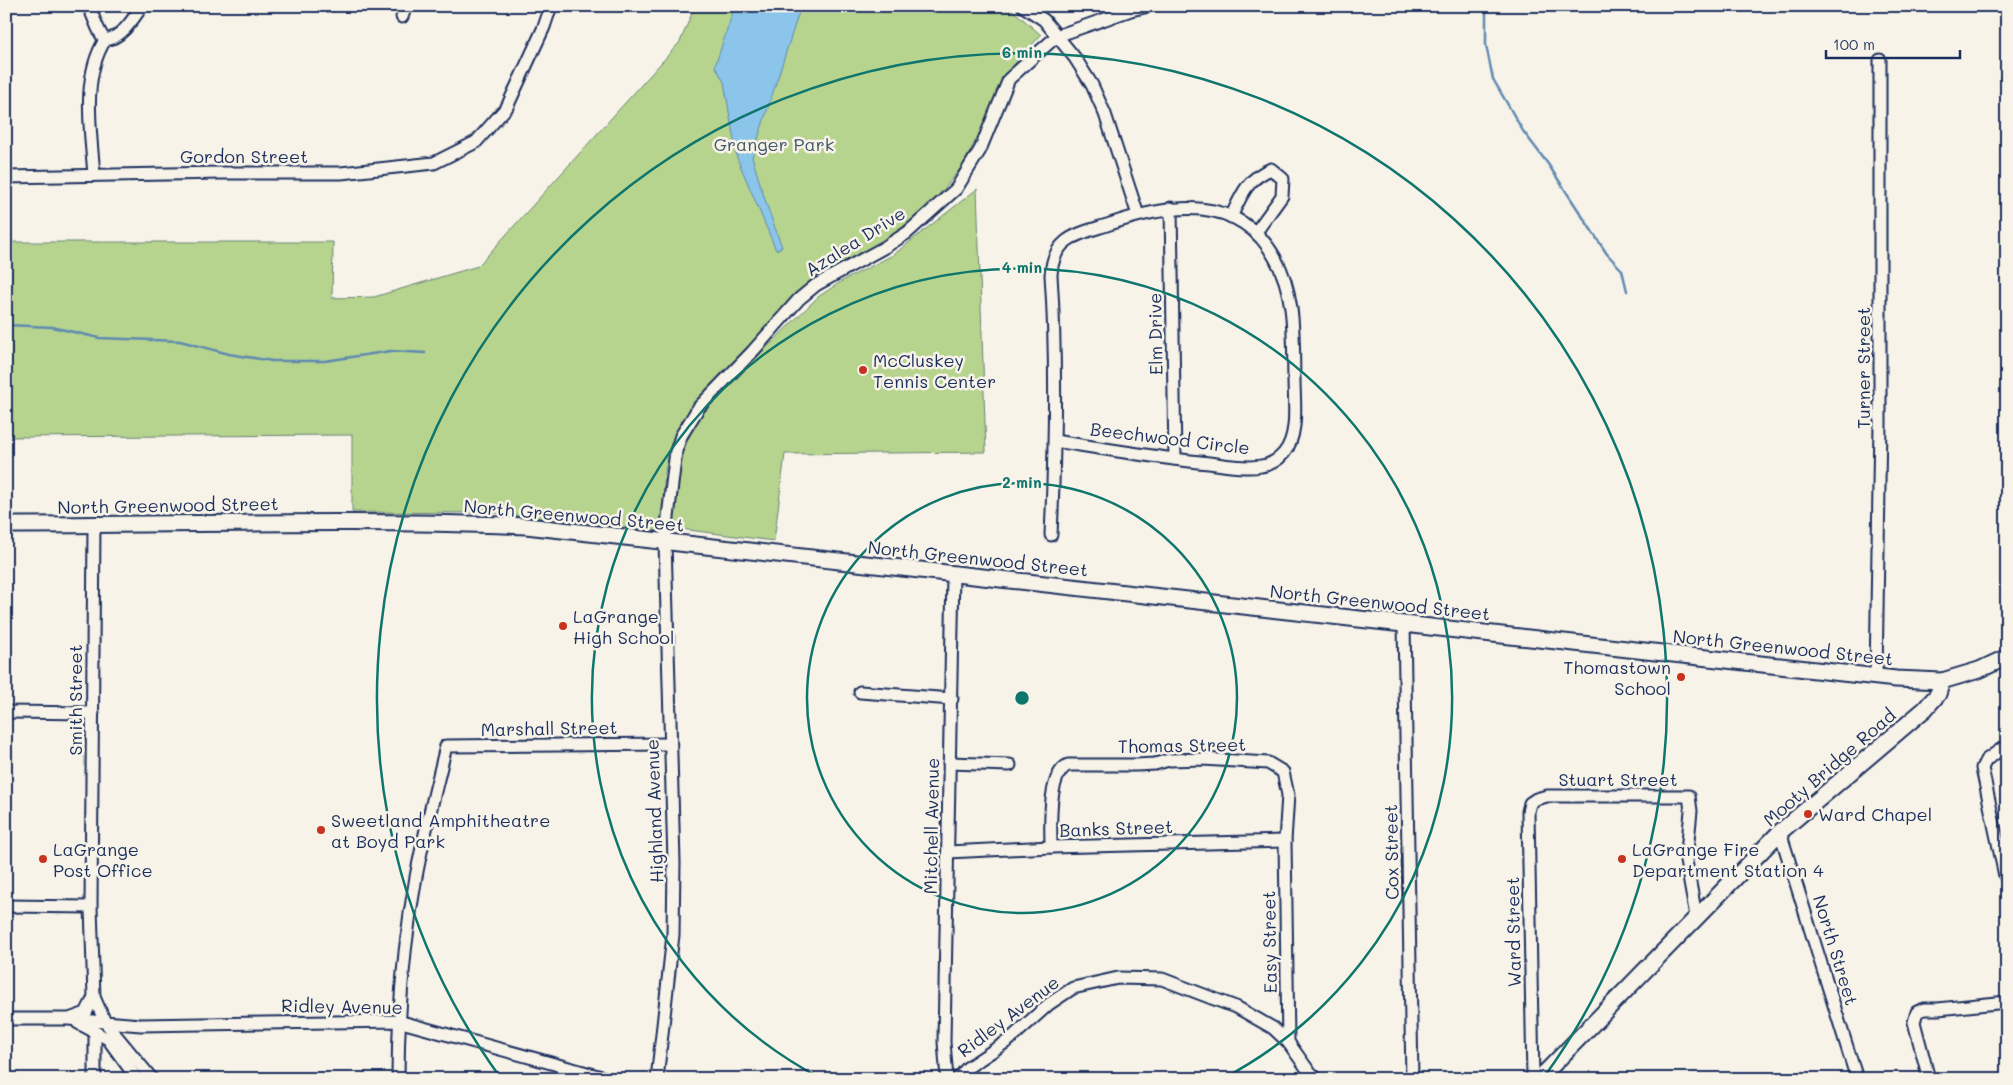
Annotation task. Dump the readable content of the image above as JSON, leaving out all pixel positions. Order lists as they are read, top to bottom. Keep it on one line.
{"streets":{"main road":["North Greenwood Street","Mooty Bridge Road"],"street":["Gordon Street","Azalea Drive","Elm Drive","Turner Street","Beechwood Circle","Smith Street","Marshall Street","Thomas Street","Stuart Street","Highland Avenue","Mitchell Avenue","Banks Street","Cox Street","Ward Street","Easy Street","North Street","Ridley Avenue"]},"crossings":[["Azalea Drive","North Greenwood Street"],["Azalea Drive","Highland Avenue"],["Elm Drive","Beechwood Circle"],["Turner Street","North Greenwood Street"],["North Greenwood Street","Smith Street"],["North Greenwood Street","Mooty Bridge Road"],["North Greenwood Street","Highland Avenue"],["North Greenwood Street","Mitchell Avenue"],["North Greenwood Street","Cox Street"],["Smith Street","Ridley Avenue"],["Marshall Street","Highland Avenue"],["Marshall Street","Ridley Avenue"],["Thomas Street","Banks Street"],["Thomas Street","Easy Street"],["Mooty Bridge Road","Stuart Street"],["Mooty Bridge Road","North Street"],["Stuart Street","Ward Street"],["Mitchell Avenue","Banks Street"],["Banks Street","Easy Street"],["Easy Street","Ridley Avenue"]],"parks":["Granger Park"],"places":["McCluskey Tennis Center","LaGrange High School","Thomastown School","Ward Chapel","Sweetland Amphitheatre at Boyd Park","LaGrange Post Office","LaGrange Fire Department Station 4"],"scale_bar":"100 m","rings":["6 min","4 min","2 min"]}
